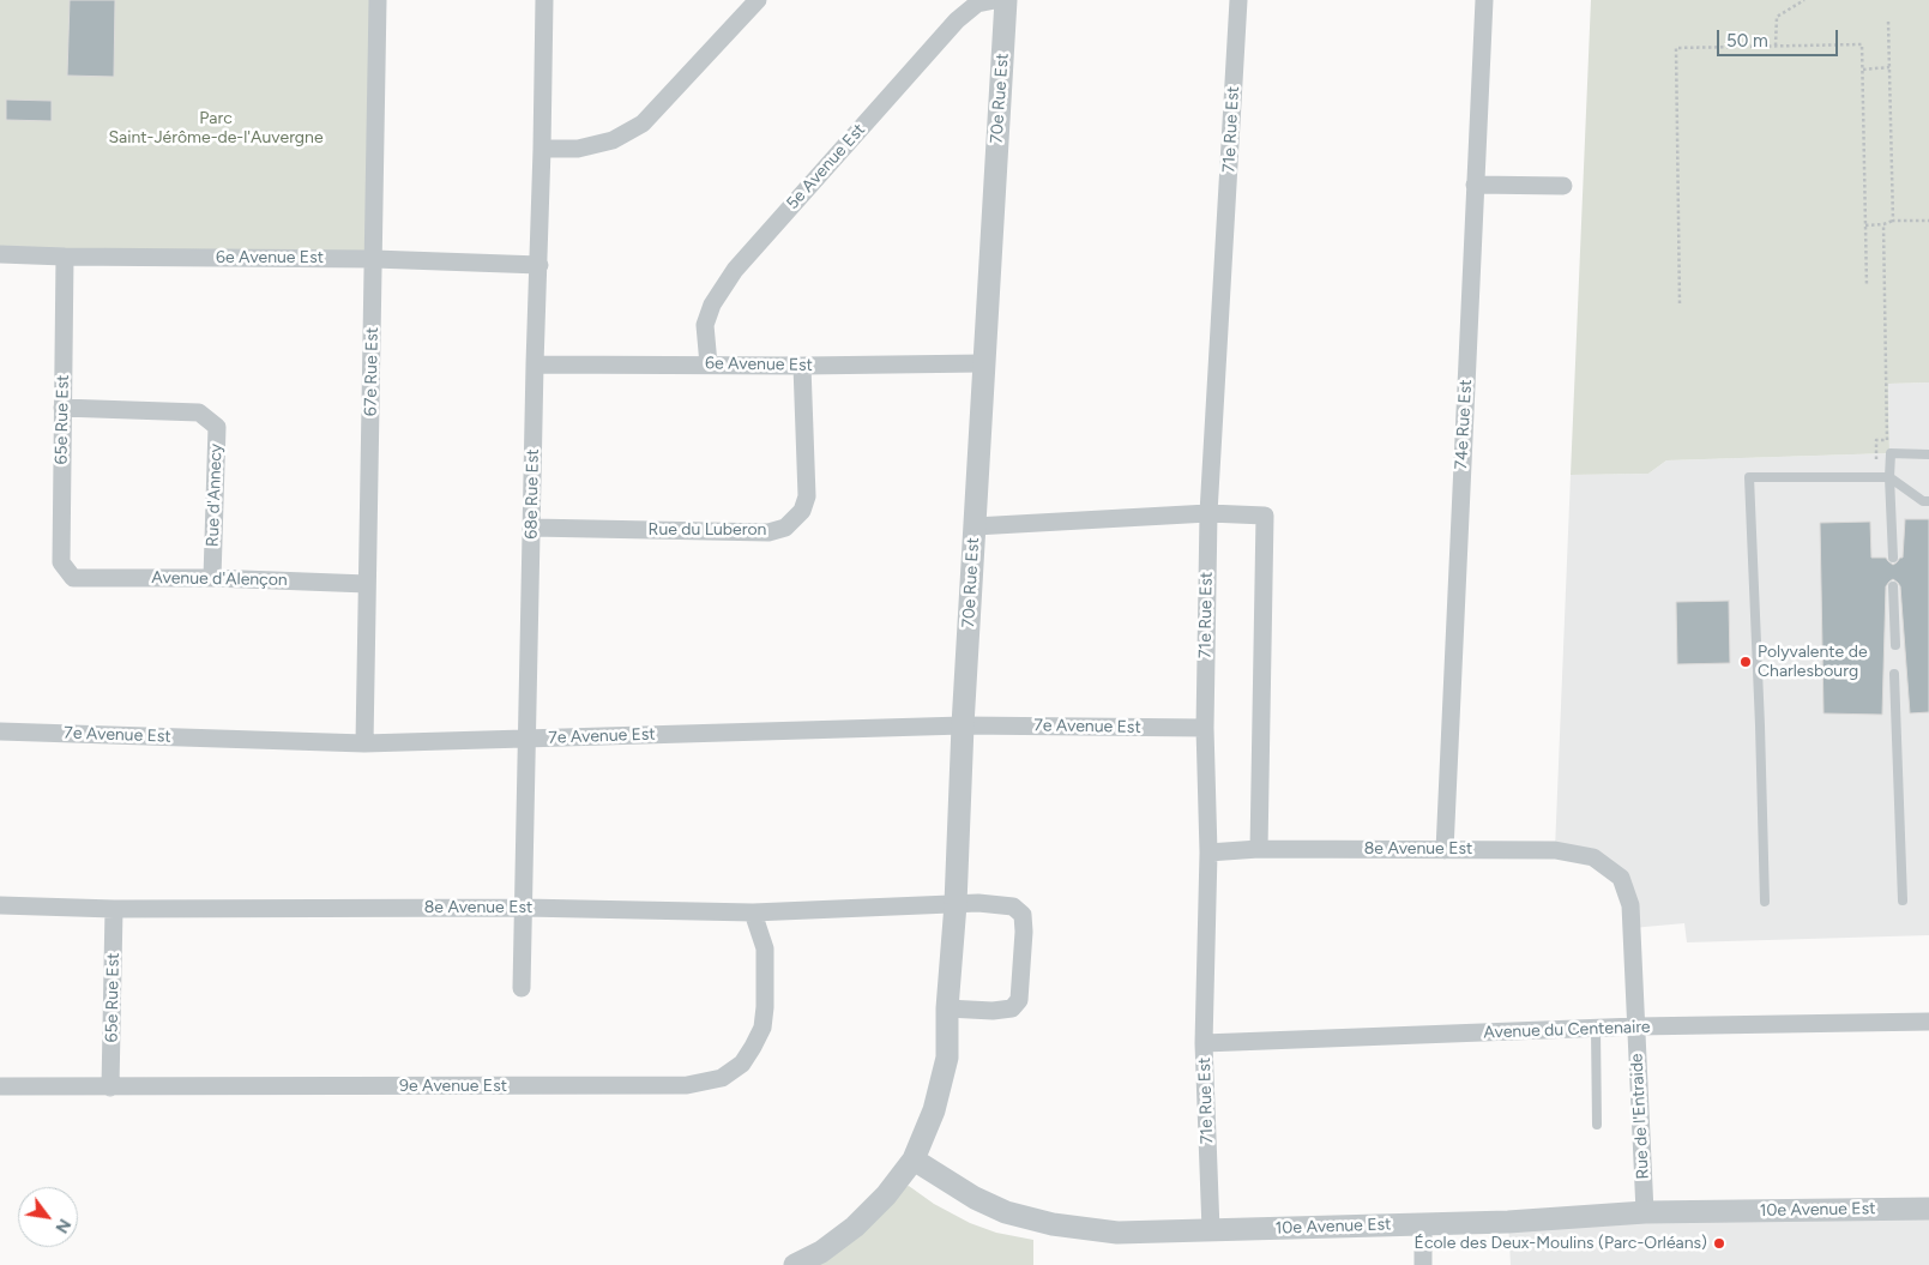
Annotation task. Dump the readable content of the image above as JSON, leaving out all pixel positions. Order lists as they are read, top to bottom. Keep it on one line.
{"streets":{"street":["70e Rue Est","71e Rue Est","5e Avenue Est","6e Avenue Est","67e Rue Est","65e Rue Est","74e Rue Est","68e Rue Est","Rue d'Annecy","Rue du Luberon","Avenue d'Alençon","7e Avenue Est","8e Avenue Est","Avenue du Centenaire","9e Avenue Est","Rue de l'Entraide","10e Avenue Est"]},"crossings":[["70e Rue Est","6e Avenue Est"],["70e Rue Est","7e Avenue Est"],["70e Rue Est","8e Avenue Est"],["70e Rue Est","10e Avenue Est"],["71e Rue Est","7e Avenue Est"],["71e Rue Est","8e Avenue Est"],["71e Rue Est","Avenue du Centenaire"],["71e Rue Est","10e Avenue Est"],["5e Avenue Est","6e Avenue Est"],["6e Avenue Est","67e Rue Est"],["6e Avenue Est","65e Rue Est"],["6e Avenue Est","68e Rue Est"],["6e Avenue Est","Rue du Luberon"],["67e Rue Est","Avenue d'Alençon"],["67e Rue Est","7e Avenue Est"],["65e Rue Est","Rue d'Annecy"],["65e Rue Est","Avenue d'Alençon"],["65e Rue Est","8e Avenue Est"],["65e Rue Est","9e Avenue Est"],["74e Rue Est","8e Avenue Est"],["68e Rue Est","Rue du Luberon"],["68e Rue Est","7e Avenue Est"],["68e Rue Est","8e Avenue Est"],["Rue d'Annecy","Avenue d'Alençon"],["8e Avenue Est","9e Avenue Est"],["8e Avenue Est","Rue de l'Entraide"],["Avenue du Centenaire","Rue de l'Entraide"],["Rue de l'Entraide","10e Avenue Est"]],"parks":["Parc Saint-Jérôme-de-l'Auvergne"],"places":["Polyvalente de Charlesbourg","École des Deux-Moulins (Parc-Orléans)"],"scale_bar":"50 m","north":"bottom right"}
